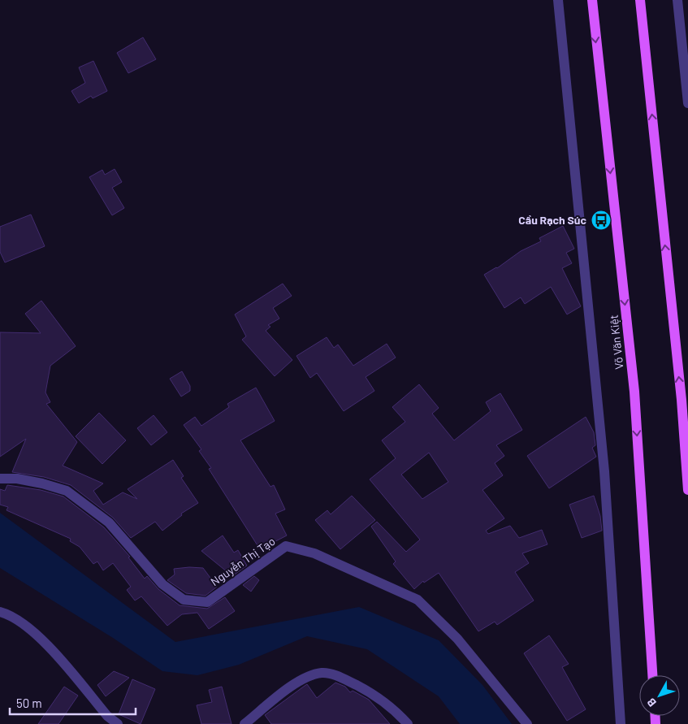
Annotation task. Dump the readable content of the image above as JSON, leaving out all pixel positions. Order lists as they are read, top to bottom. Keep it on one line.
{"streets":{"main road":["Võ Văn Kiệt"],"street":["Nguyễn Thị Tạo"]},"places":{"bus stop":["Cầu Rạch Súc"]},"scale_bar":"50 m","north":"bottom left"}
